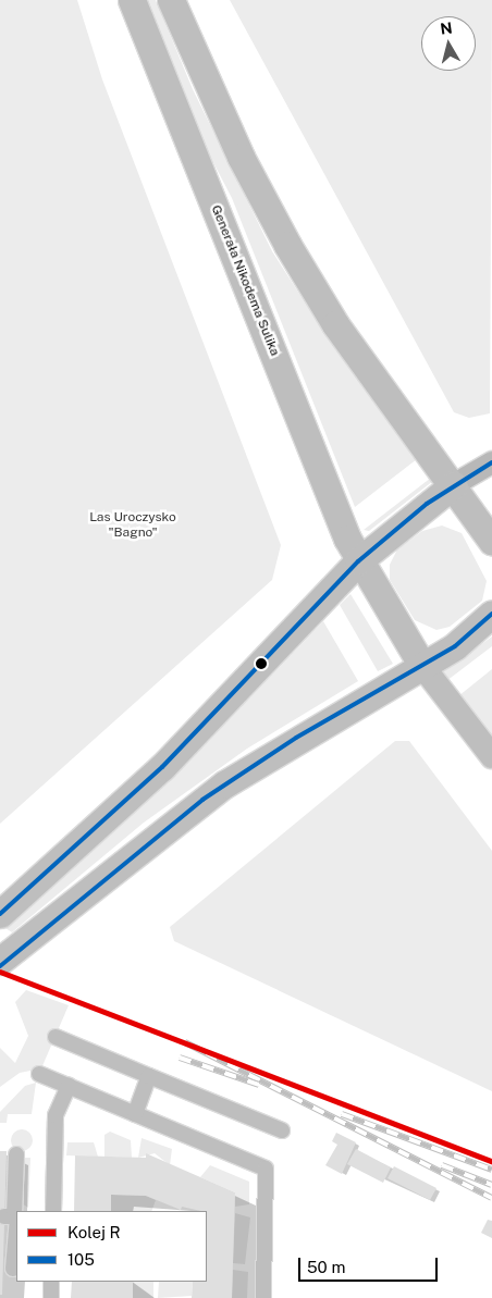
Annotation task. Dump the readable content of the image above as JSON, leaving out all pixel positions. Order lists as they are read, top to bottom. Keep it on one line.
{"streets":{"highway":["Generała Nikodema Sulika"]},"parks":["Las Uroczysko \"Bagno\""],"lines":["transit line 105","rail line R"],"legend":["Kolej R","105"],"scale_bar":"50 m","north":"top"}
